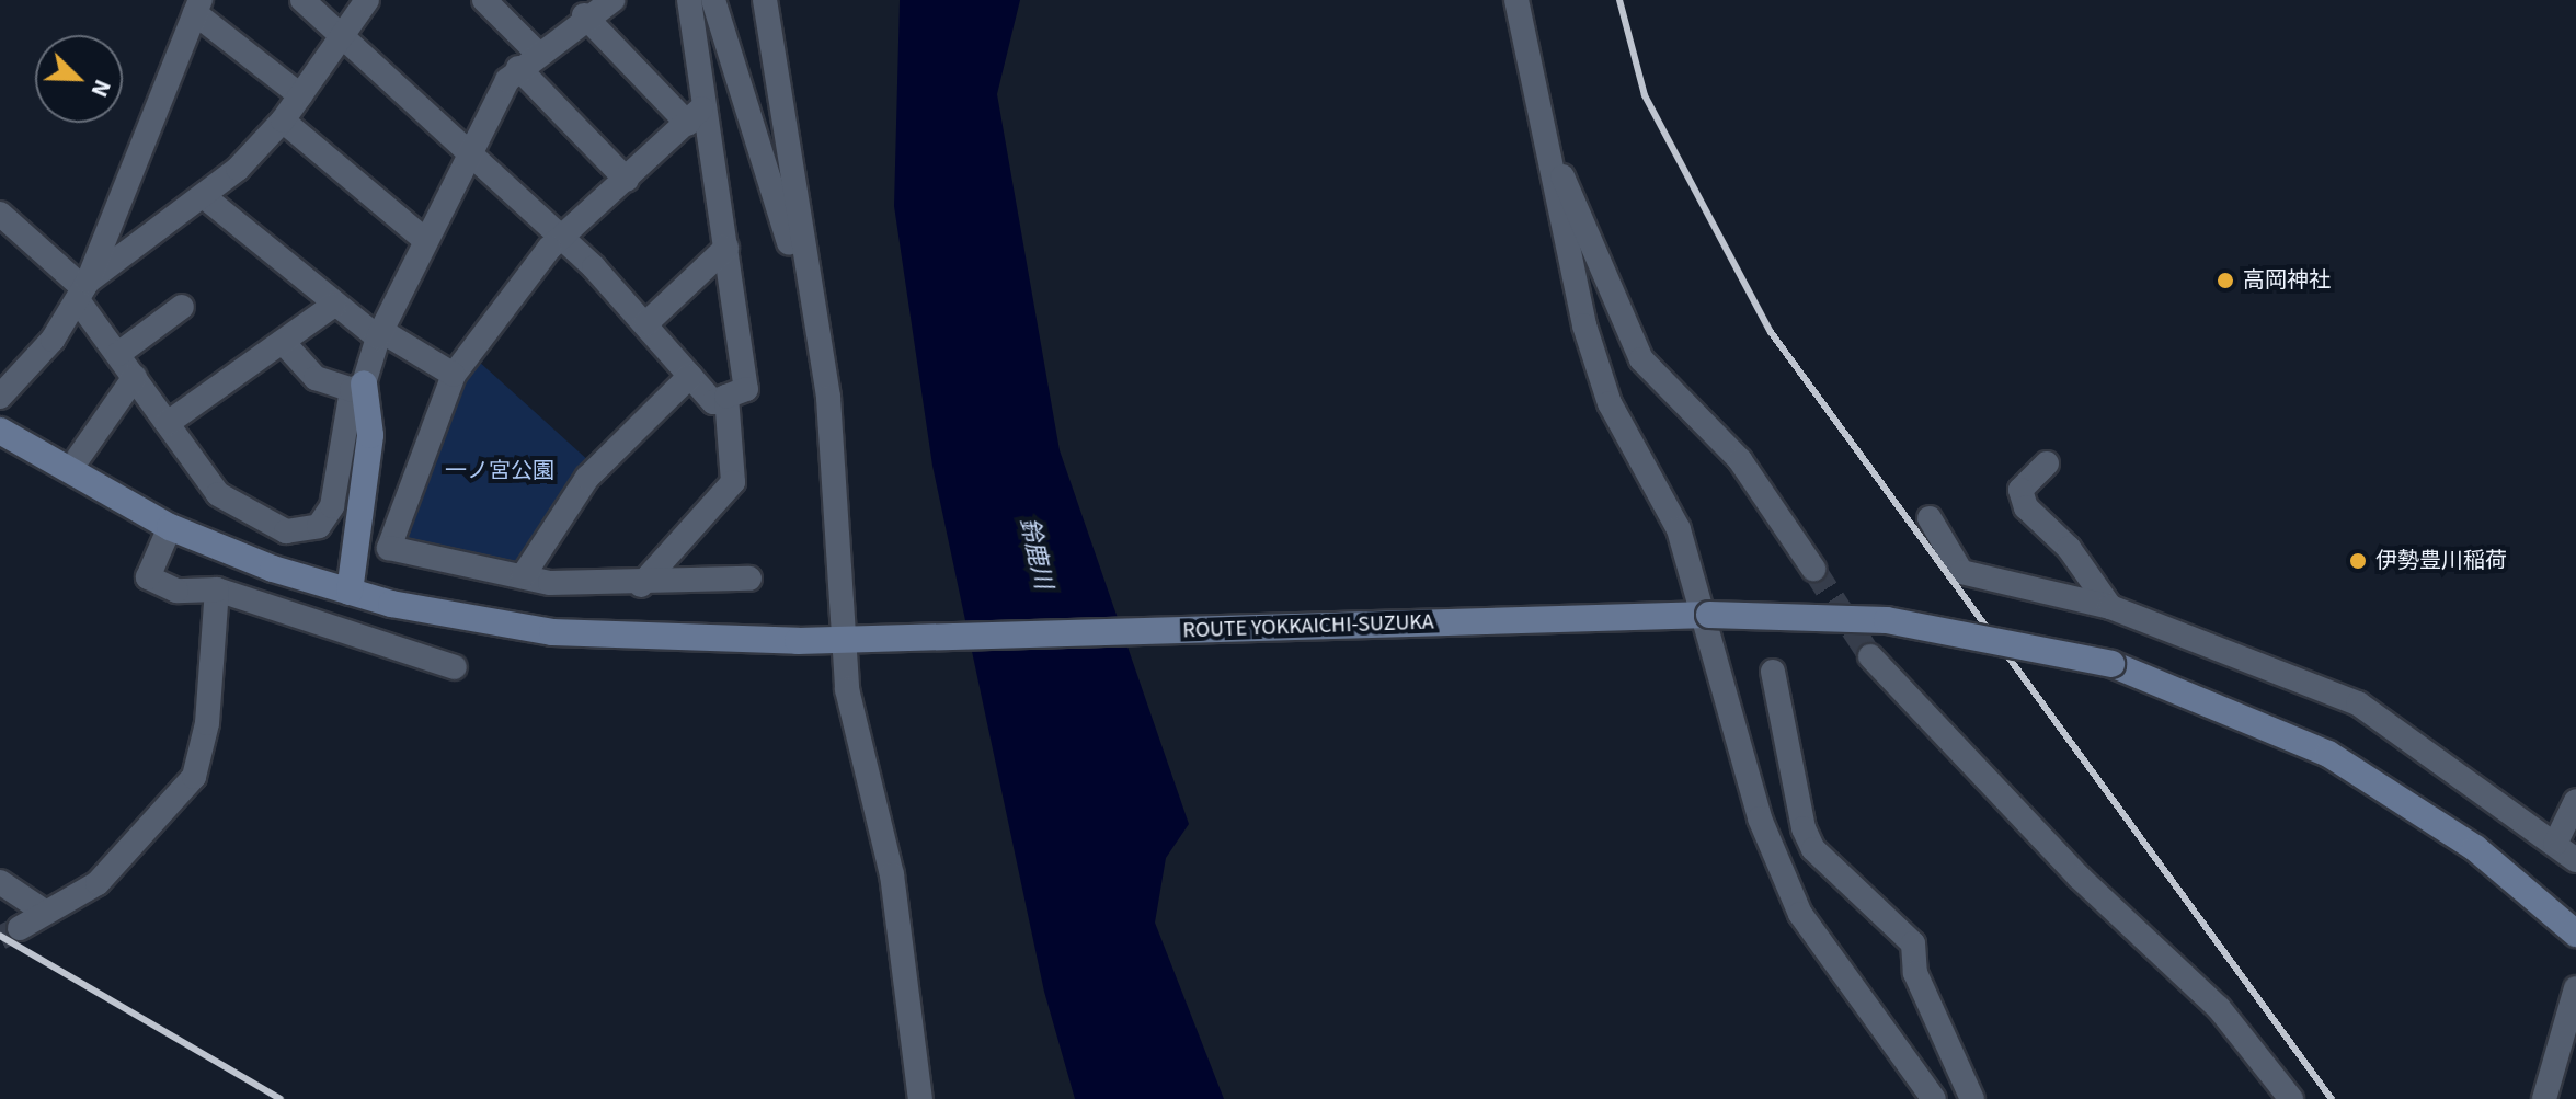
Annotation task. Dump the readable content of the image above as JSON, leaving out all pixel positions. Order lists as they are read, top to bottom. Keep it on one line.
{"streets":{"main road":["ROUTE YOKKAICHI-SUZUKA"]},"water":["鈴鹿川"],"parks":["一ノ宮公園"],"places":["高岡神社","伊勢豊川稲荷"],"north":"bottom right"}
